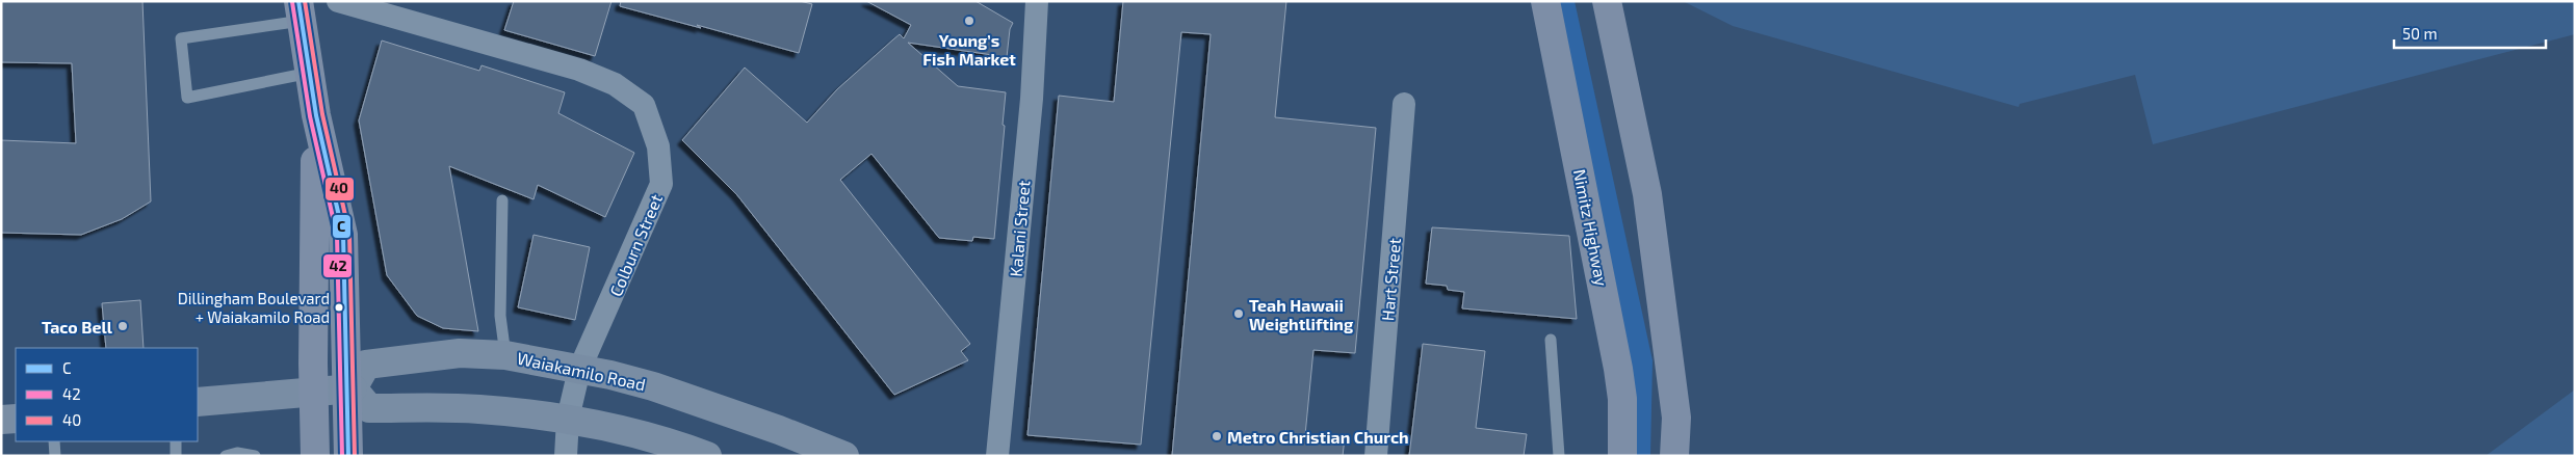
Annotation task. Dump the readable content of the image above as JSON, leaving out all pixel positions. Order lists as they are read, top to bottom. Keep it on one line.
{"streets":{"main road":["Nimitz Highway","Waiakamilo Road"],"street":["Kalani Street","Colburn Street","Hart Street"]},"crossings":[["Colburn Street","Waiakamilo Road"]],"places":["Young’s Fish Market","Dillingham Boulevard + Waiakamilo Road","Teah Hawaii Weightlifting","Taco Bell","Metro Christian Church"],"lines":["transit line C","transit line 40","transit line 42"],"legend":["C","42","40"],"scale_bar":"50 m"}
